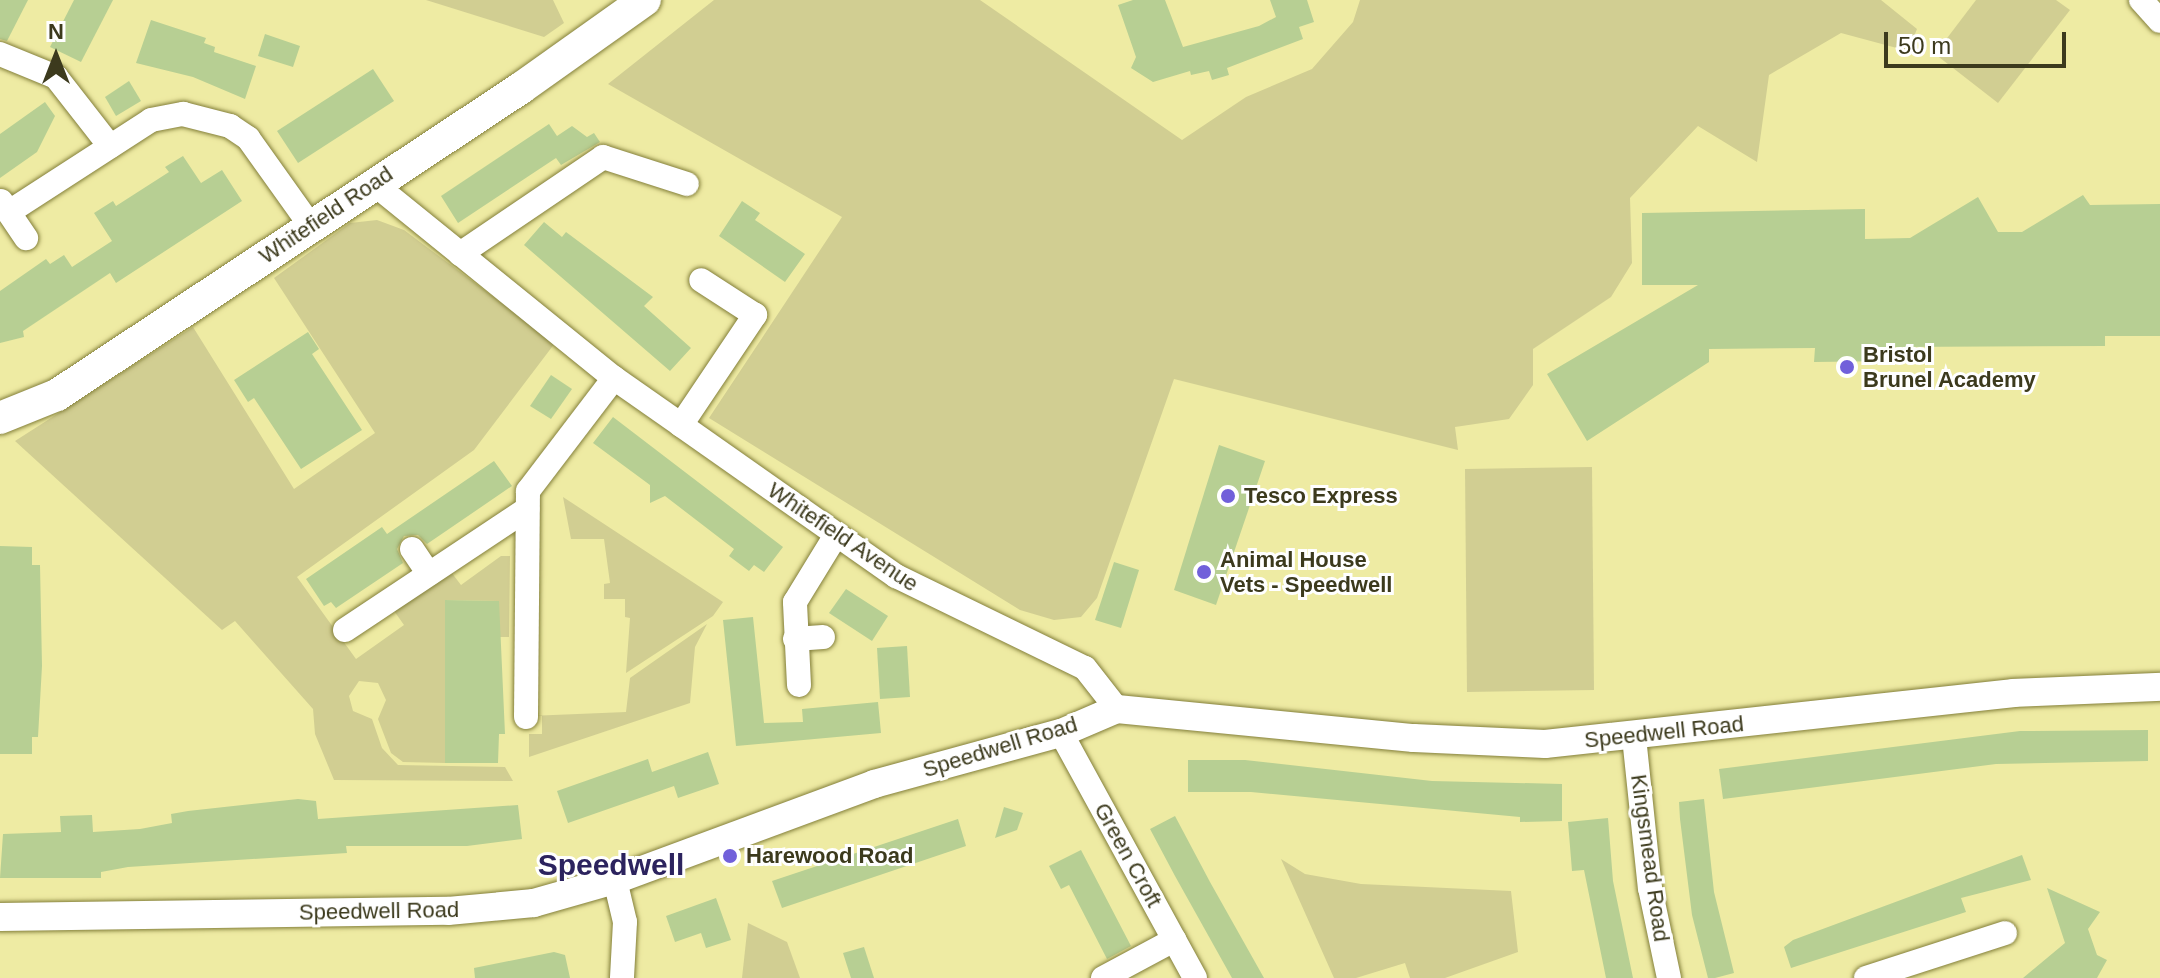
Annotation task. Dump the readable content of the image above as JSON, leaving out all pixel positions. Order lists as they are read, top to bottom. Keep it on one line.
{"streets":{"main road":["Whitefield Road"],"street":["Whitefield Avenue","Speedwell Road","Green Croft","Kingsmead Road"]},"crossings":[["Whitefield Road","Whitefield Avenue"],["Whitefield Avenue","Speedwell Road"],["Speedwell Road","Green Croft"],["Speedwell Road","Kingsmead Road"]],"districts":["Speedwell"],"places":["Bristol Brunel Academy","Tesco Express","Animal House Vets - Speedwell","Harewood Road"],"scale_bar":"50 m","north":"top"}
